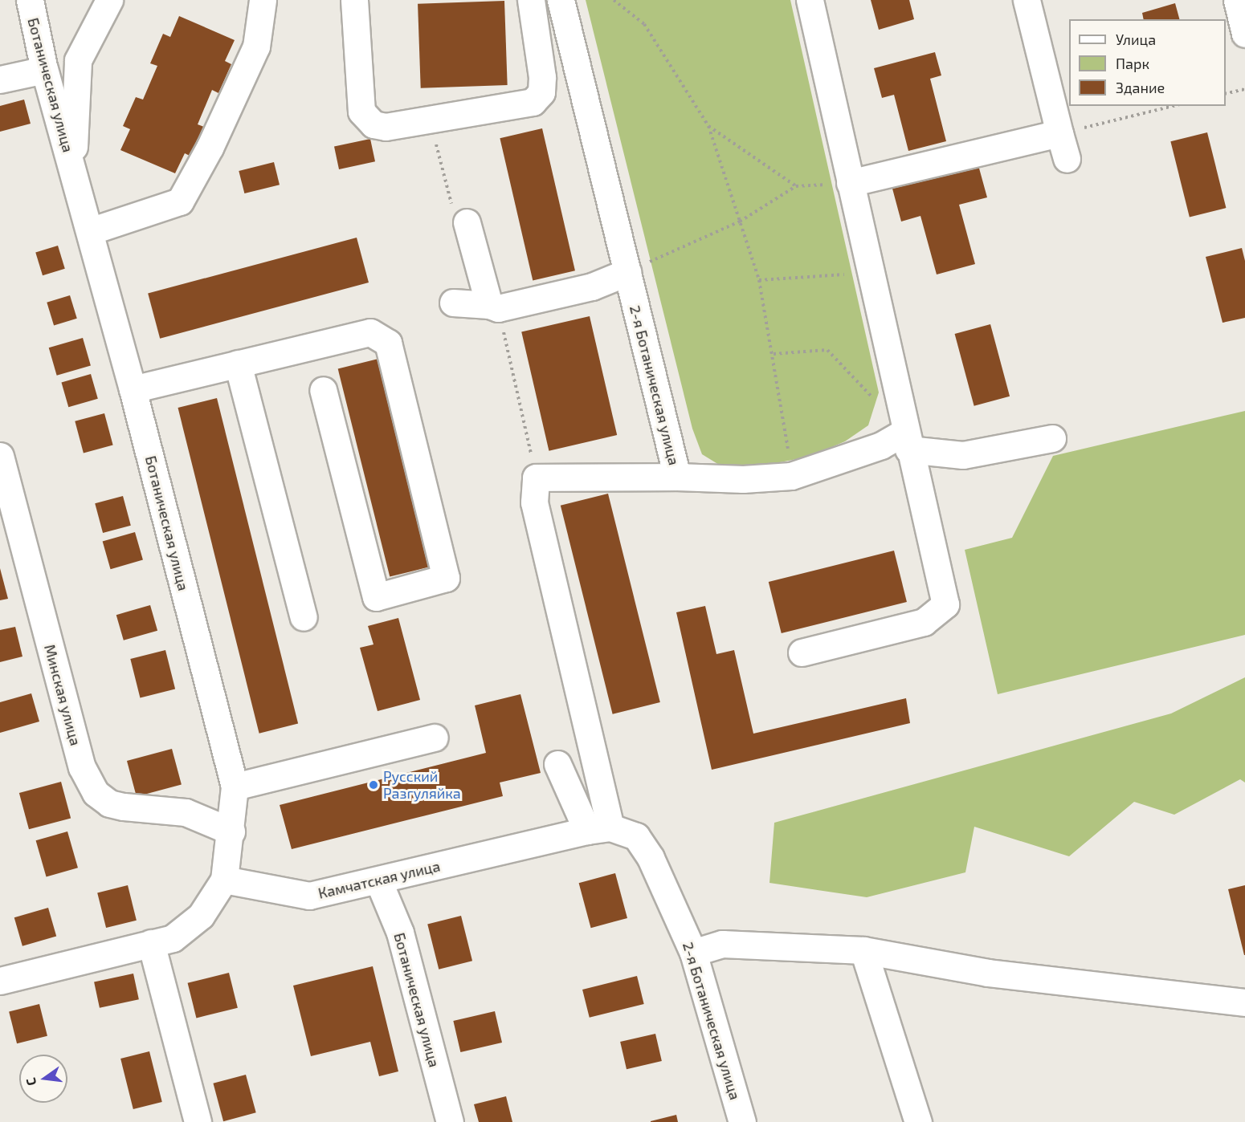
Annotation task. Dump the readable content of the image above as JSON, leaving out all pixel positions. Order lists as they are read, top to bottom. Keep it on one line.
{"streets":{"street":["Ботаническая улица","2-я Ботаническая улица","Минская улица","Камчатская улица"]},"crossings":[["Ботаническая улица","Минская улица"],["Ботаническая улица","Камчатская улица"],["2-я Ботаническая улица","Камчатская улица"]],"places":["Русский Разгуляйка"],"legend":["Улица","Парк","Здание"],"north":"left"}
